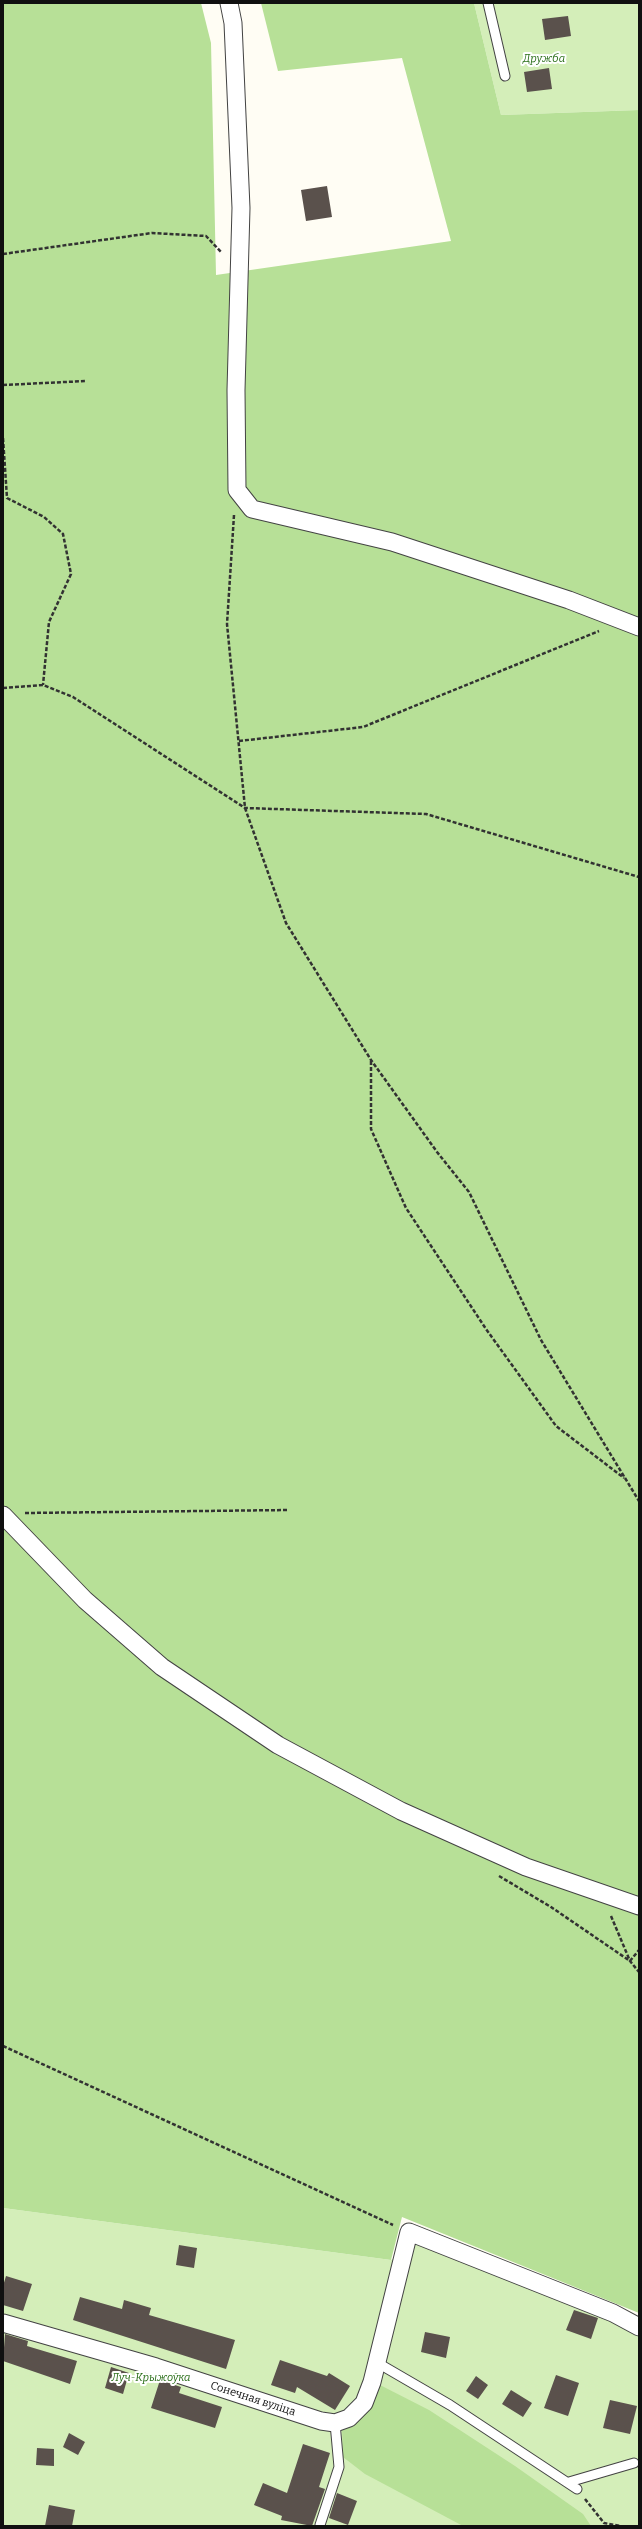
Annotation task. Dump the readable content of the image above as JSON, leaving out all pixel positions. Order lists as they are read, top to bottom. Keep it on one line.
{"streets":{"street":["Сонечная вуліца"]},"parks":["Дружба","Луч-Крыжоўка"]}
